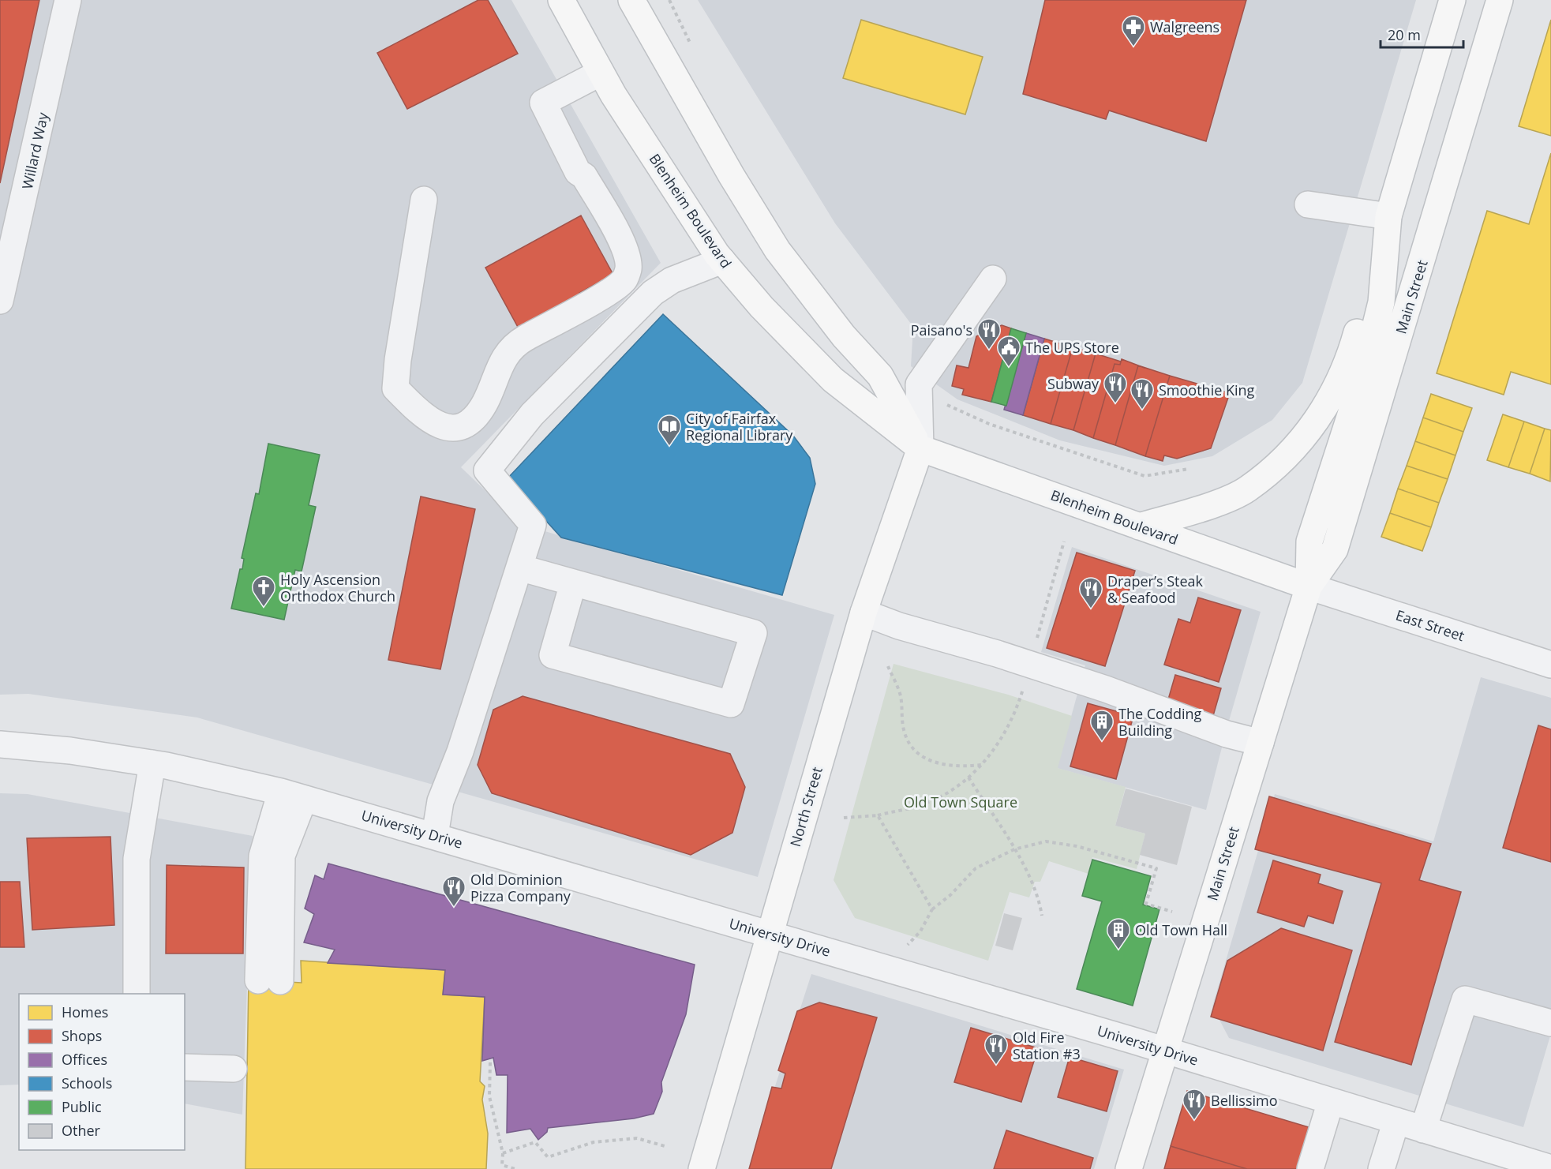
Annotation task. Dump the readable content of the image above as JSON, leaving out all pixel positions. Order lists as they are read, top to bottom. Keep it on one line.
{"streets":{"main road":["Blenheim Boulevard","Main Street","North Street"],"street":["Willard Way","East Street","University Drive"]},"crossings":[["Blenheim Boulevard","Main Street"],["Blenheim Boulevard","East Street"],["Blenheim Boulevard","North Street"],["Main Street","East Street"],["Main Street","University Drive"],["North Street","University Drive"]],"parks":["Old Town Square"],"places":{"pharmacy":["Walgreens"],"restaurant":["Paisano's","Subway","Smoothie King","Draper’s Steak & Seafood","Old Dominion Pizza Company","Old Fire Station #3","Bellissimo"],"public building":["The UPS Store"],"library":["City of Fairfax Regional Library"],"church":["Holy Ascension Orthodox Church"],"building":["The Codding Building","Old Town Hall"]},"legend":["Homes","Shops","Offices","Schools","Public","Other"],"scale_bar":"20 m"}
